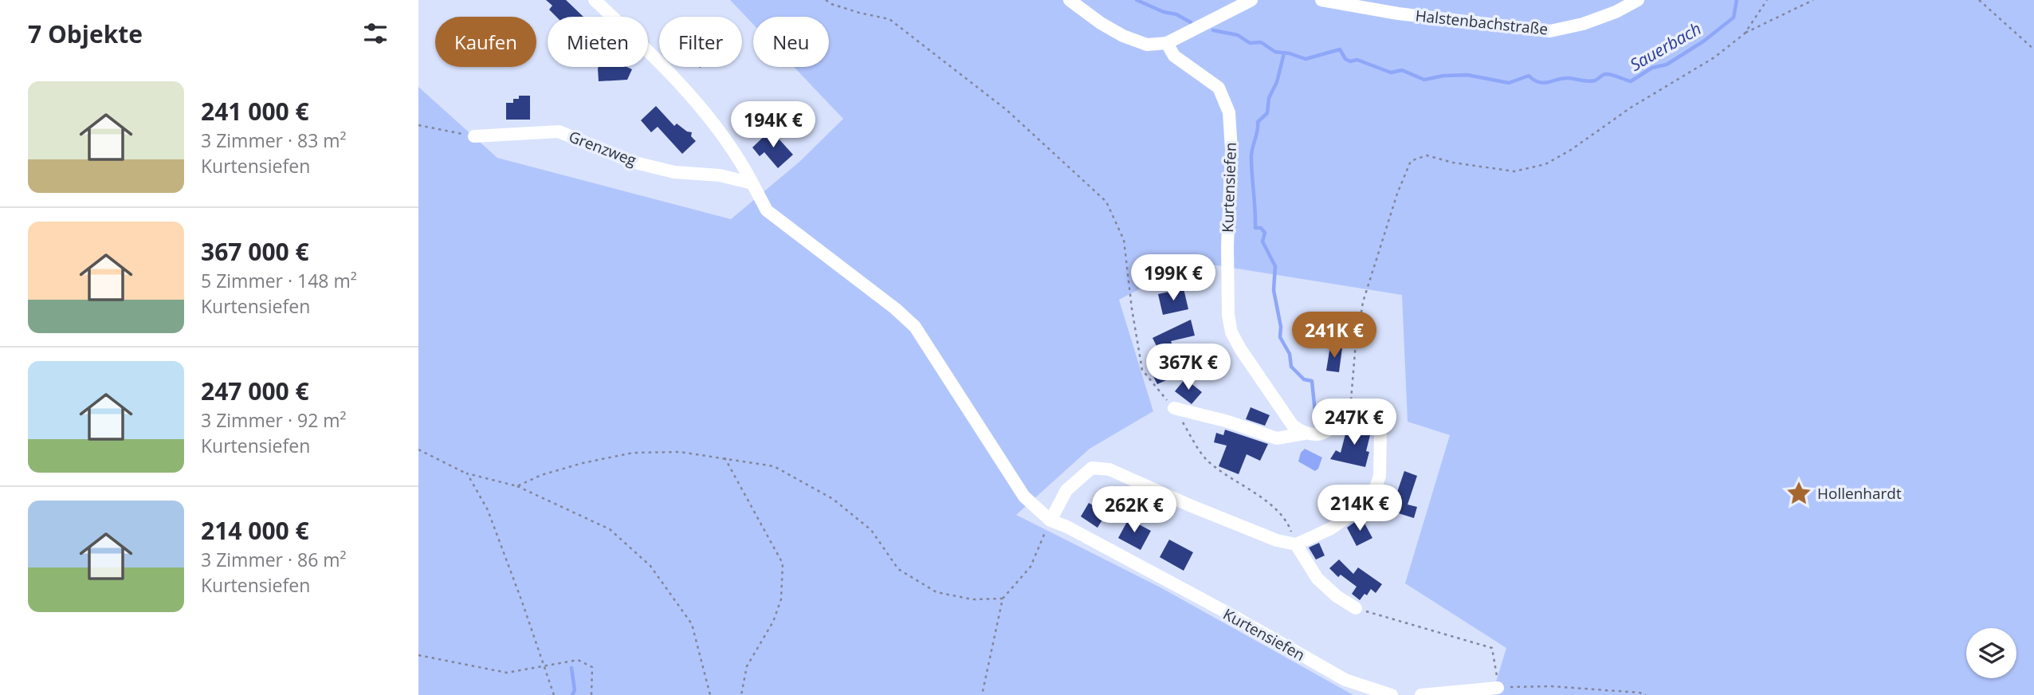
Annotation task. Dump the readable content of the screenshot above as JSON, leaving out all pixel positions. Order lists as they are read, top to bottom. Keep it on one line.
{"streets":{"street":["Halstenbachstraße","Grenzweg","Kurtensiefen"]},"crossings":[["Grenzweg","Kurtensiefen"]],"water":["Sauerbach"],"places":{"place":["Hollenhardt"]},"page":{"heading":"7 Objekte","chip":["Kaufen","Mieten","Filter","Neu"],"list":[{"name":"241 000 €","note":"3 Zimmer · 83 m² · Kurtensiefen"},{"name":"367 000 €","note":"5 Zimmer · 148 m² · Kurtensiefen"},{"name":"247 000 €","note":"3 Zimmer · 92 m² · Kurtensiefen"},{"name":"214 000 €","note":"3 Zimmer · 86 m² · Kurtensiefen"}],"price":["194K €","199K €","241K €","367K €","247K €","214K €","262K €"]}}
